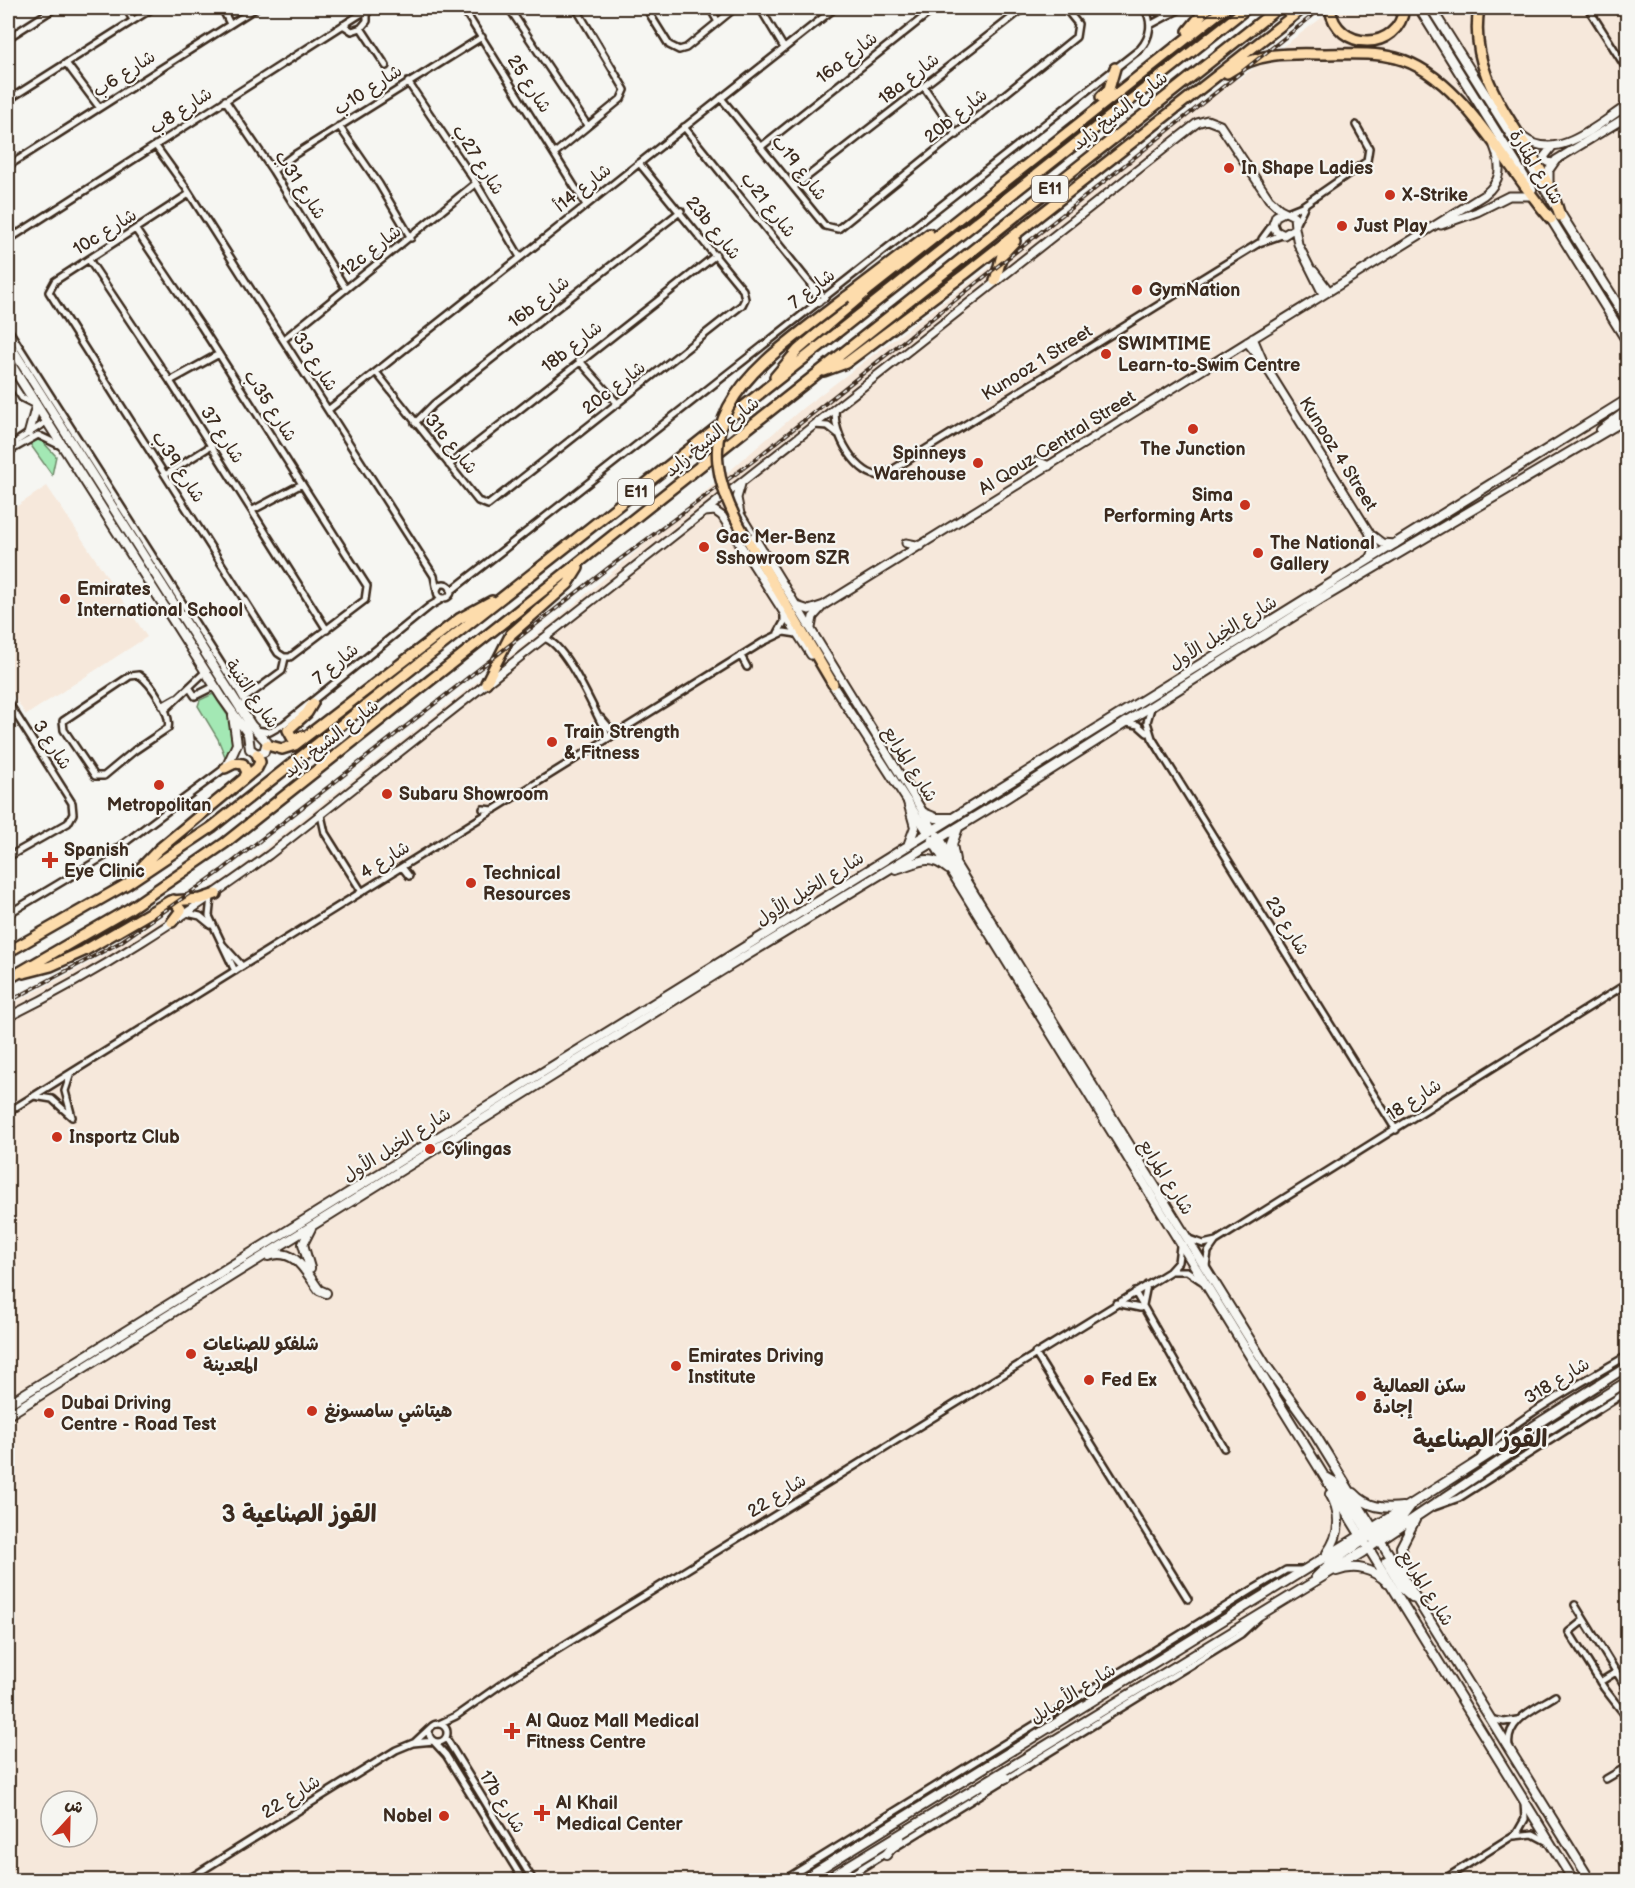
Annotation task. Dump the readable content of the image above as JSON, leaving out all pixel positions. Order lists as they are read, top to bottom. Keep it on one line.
{"streets":{"highway":["شارع الشيخ زايد","E11"],"main road":["شارع المنارة","شارع الخيل الأول","شارع الثنية","شارع المرابع","شارع الأصايل"],"street":["16a شارع","شارع 6ب","18a شارع","شارع 25","شارع 10ب","شارع 8ب","20b شارع","شارع 27ب","شارع 19ب","شارع 31ب","شارع 14أ","شارع 21ب","23b شارع","10c شارع","12c شارع","شارع 7","16b شارع","18b شارع","شارع 33","Kunooz 1 Street","20c شارع","شارع 35ب","شارع 37","Al Qouz Central Street","31c شارع","Kunooz 4 Street","شارع 39ب","شارع 3","شارع 4","شارع 23","شارع 18","شارع 318","شارع 22","17b شارع"]},"crossings":[["16a شارع","شارع 19ب"],["18a شارع","شارع 19ب"],["شارع 25","شارع 10ب"],["شارع 25","شارع 14أ"],["شارع 10ب","شارع 27ب"],["شارع 10ب","شارع 31ب"],["شارع 8ب","شارع 31ب"],["شارع 8ب","شارع 33"],["20b شارع","شارع 19ب"],["شارع 27ب","شارع 14أ"],["شارع 27ب","12c شارع"],["شارع 19ب","شارع 14أ"],["شارع 31ب","12c شارع"],["شارع 14أ","شارع 21ب"],["شارع 14أ","23b شارع"],["شارع 14أ","شارع 33"],["شارع 14أ","31c شارع"],["شارع 21ب","شارع 7"],["23b شارع","16b شارع"],["23b شارع","18b شارع"],["23b شارع","20c شارع"],["10c شارع","شارع 33"],["10c شارع","شارع 35ب"],["10c شارع","شارع 37"],["10c شارع","شارع 39ب"],["12c شارع","شارع 33"],["شارع 7","شارع 33"],["شارع 7","شارع الثنية"],["16b شارع","31c شارع"],["18b شارع","31c شارع"],["20c شارع","31c شارع"],["شارع 35ب","شارع 37"],["Al Qouz Central Street","Kunooz 4 Street"],["Al Qouz Central Street","شارع المرابع"],["Kunooz 4 Street","شارع الخيل الأول"],["شارع الخيل الأول","شارع المرابع"],["شارع الخيل الأول","شارع 23"],["شارع المرابع","شارع الأصايل"],["شارع 23","شارع 18"],["شارع 318","شارع الأصايل"],["شارع 22","17b شارع"]],"districts":["القوز الصناعية","القوز الصناعية 3"],"places":{"other":["In Shape Ladies","X-Strike","Just Play","GymNation","SWIMTIME Learn-to-Swim Centre","The Junction","Spinneys Warehouse","Sima Performing Arts","Gac Mer-Benz Sshowroom SZR","The National Gallery","Emirates International School","Train Strength & Fitness","Metropolitan","Subaru Showroom","Technical Resources","Insportz Club","Cylingas","شلفكو للصناعات المعدينة","Emirates Driving Institute","Fed Ex","سكن العمالية إجادة","هيتاشي سامسونغ","Dubai Driving Centre - Road Test","Nobel"],"health":["Spanish Eye Clinic","Al Quoz Mall Medical Fitness Centre","Al Khail Medical Center"]},"north":"top"}
